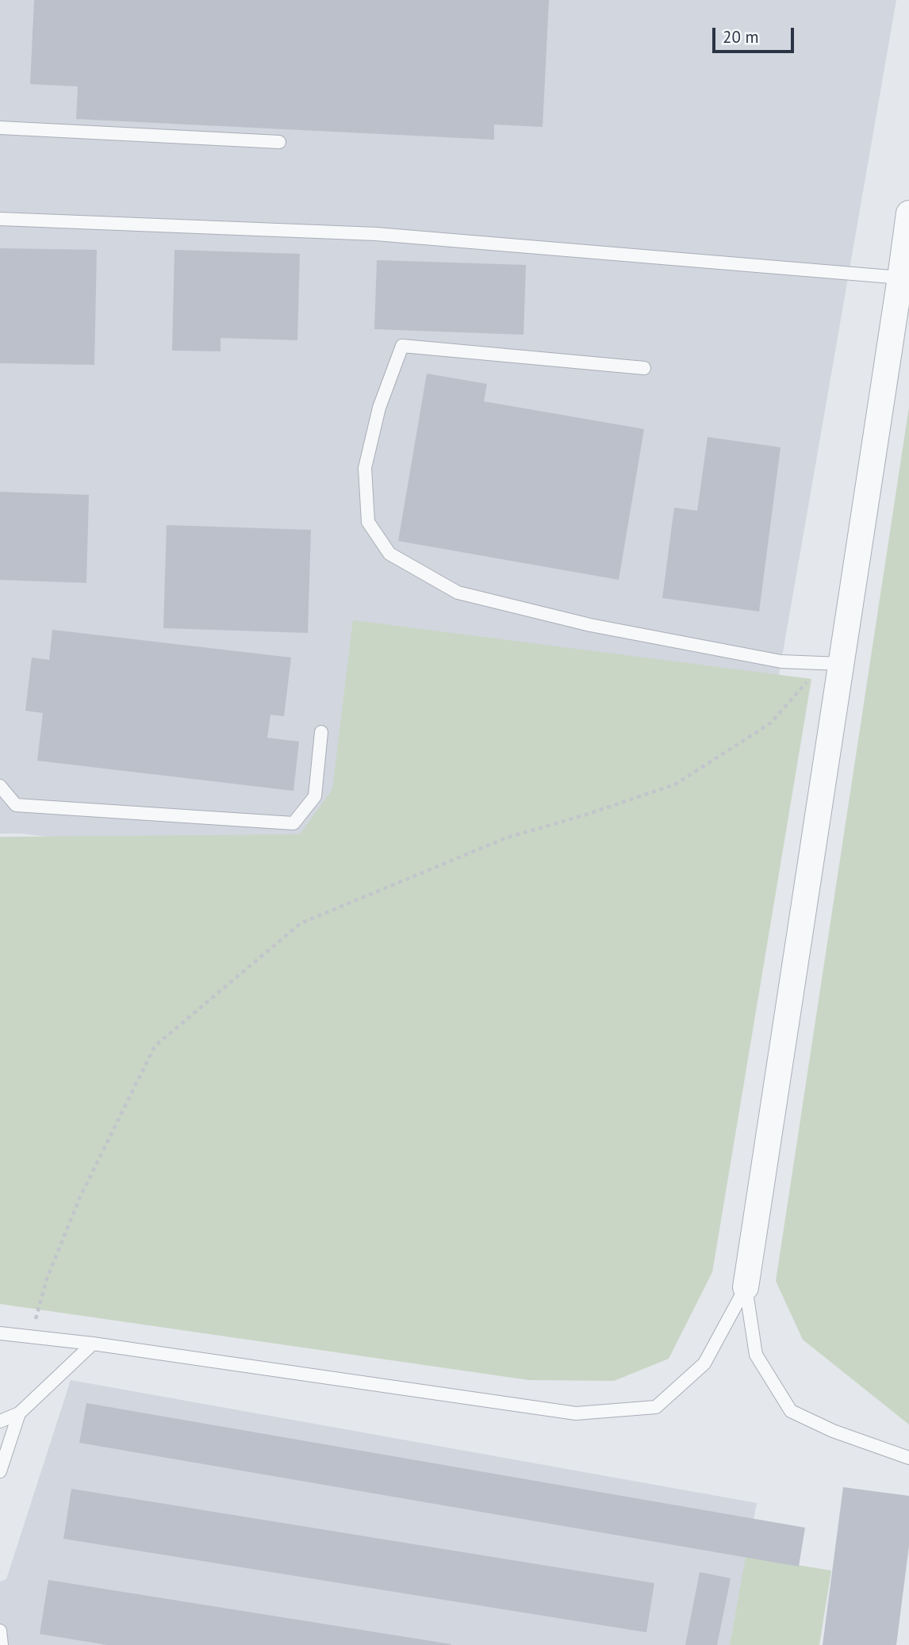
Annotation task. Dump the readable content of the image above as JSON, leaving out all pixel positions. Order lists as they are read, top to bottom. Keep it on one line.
{"scale_bar":"20 m"}
